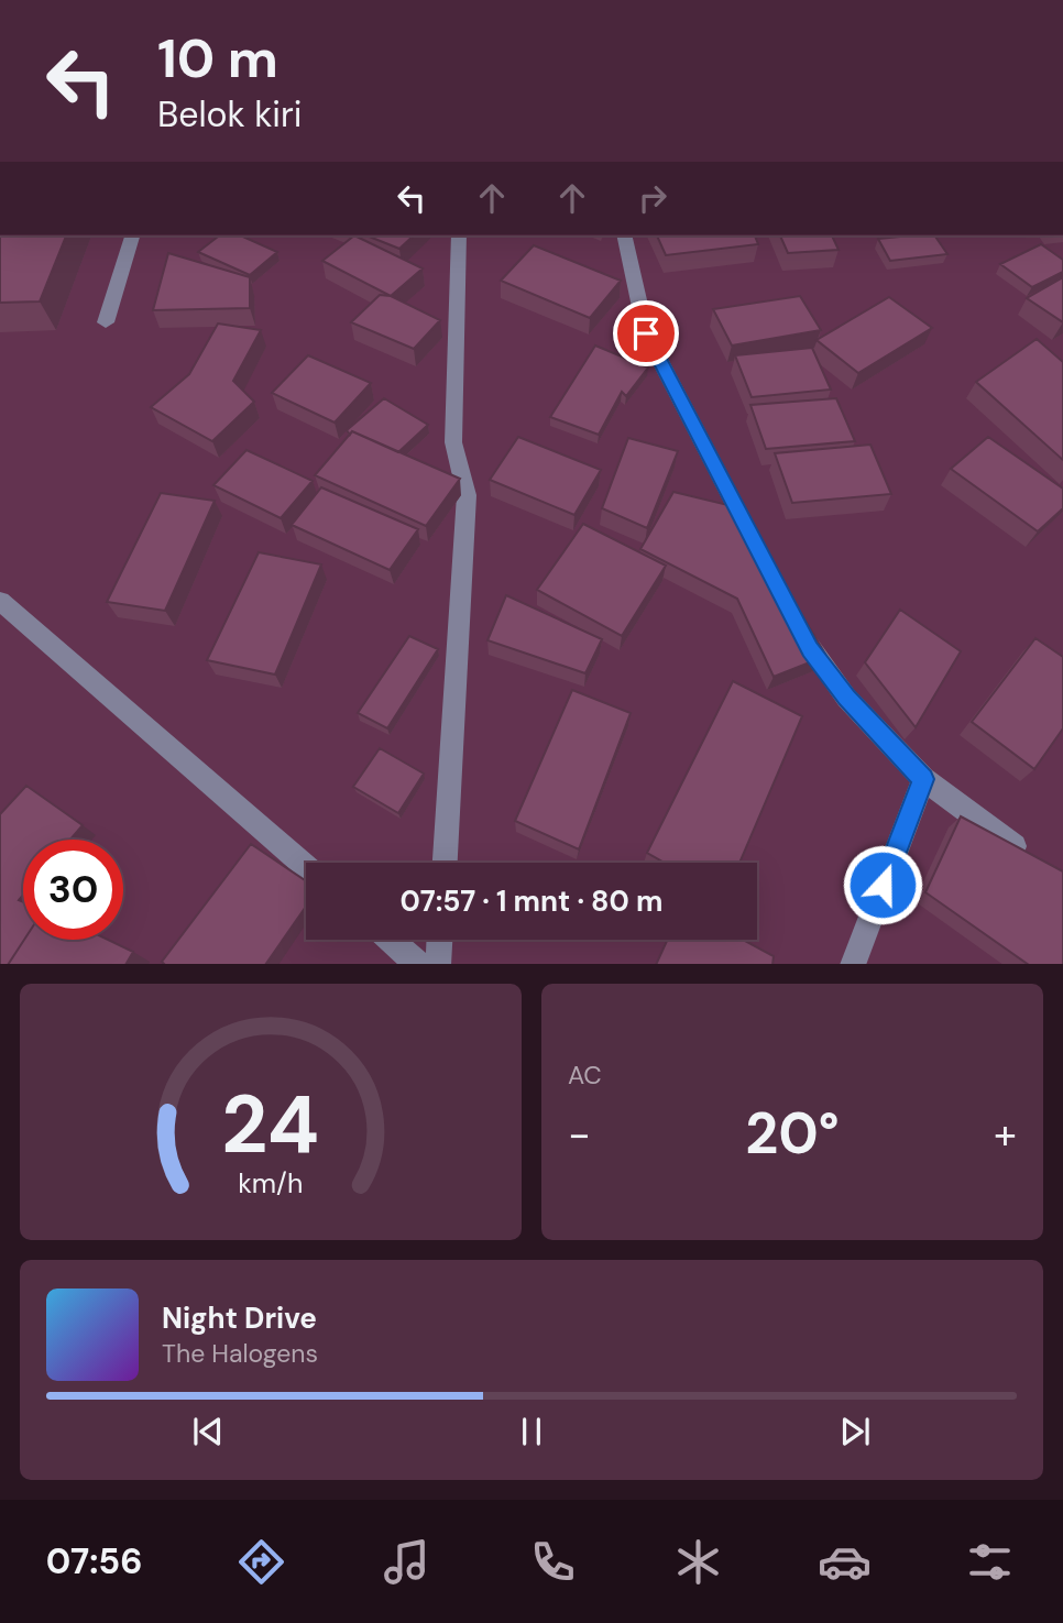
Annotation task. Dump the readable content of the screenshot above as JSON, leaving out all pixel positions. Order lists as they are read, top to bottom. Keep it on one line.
{"page":{"turn":["10 m","Belok kiri"],"limit":"30","trip":"07:57 · 1 mnt · 80 m","tile":"AC","heat":["−","20°","+"],"song":["Night Drive","The Halogens"],"tabs":"07:56","gauge":["24","km/h"]}}
